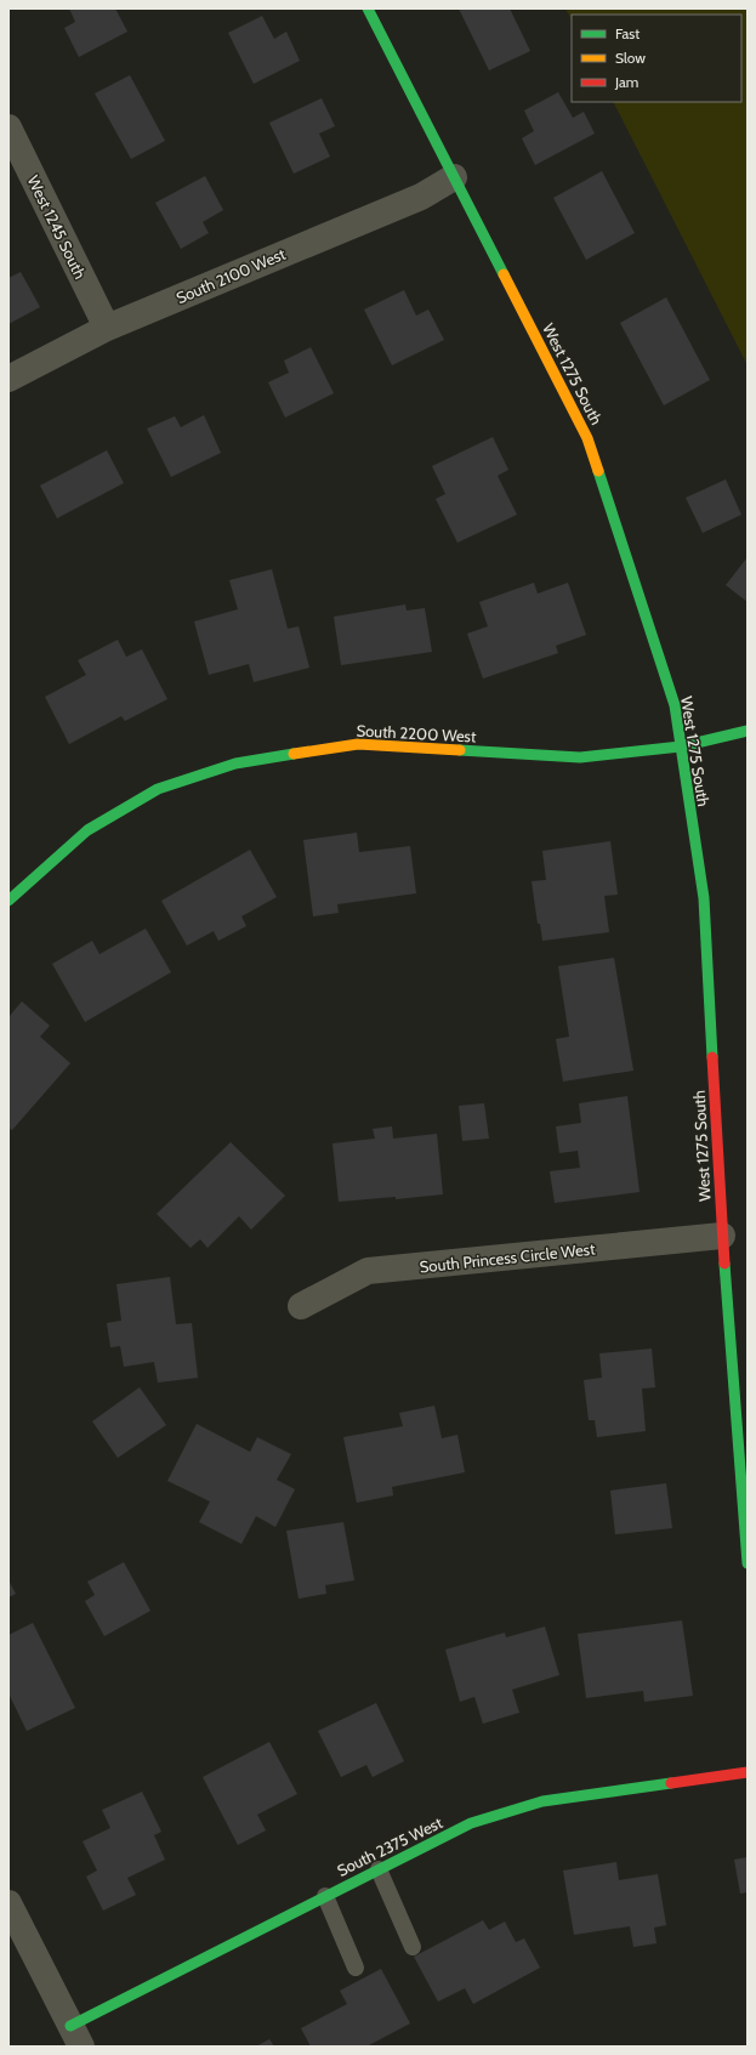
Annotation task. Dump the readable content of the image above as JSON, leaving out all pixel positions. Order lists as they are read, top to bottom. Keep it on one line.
{"streets":{"street":["West 1245 South","South 2100 West","West 1275 South","South 2200 West","South Princess Circle West","South 2375 West"]},"crossings":[["West 1245 South","South 2100 West"],["South 2100 West","West 1275 South"],["West 1275 South","South 2200 West"],["West 1275 South","South Princess Circle West"]],"legend":["Fast","Slow","Jam"]}
